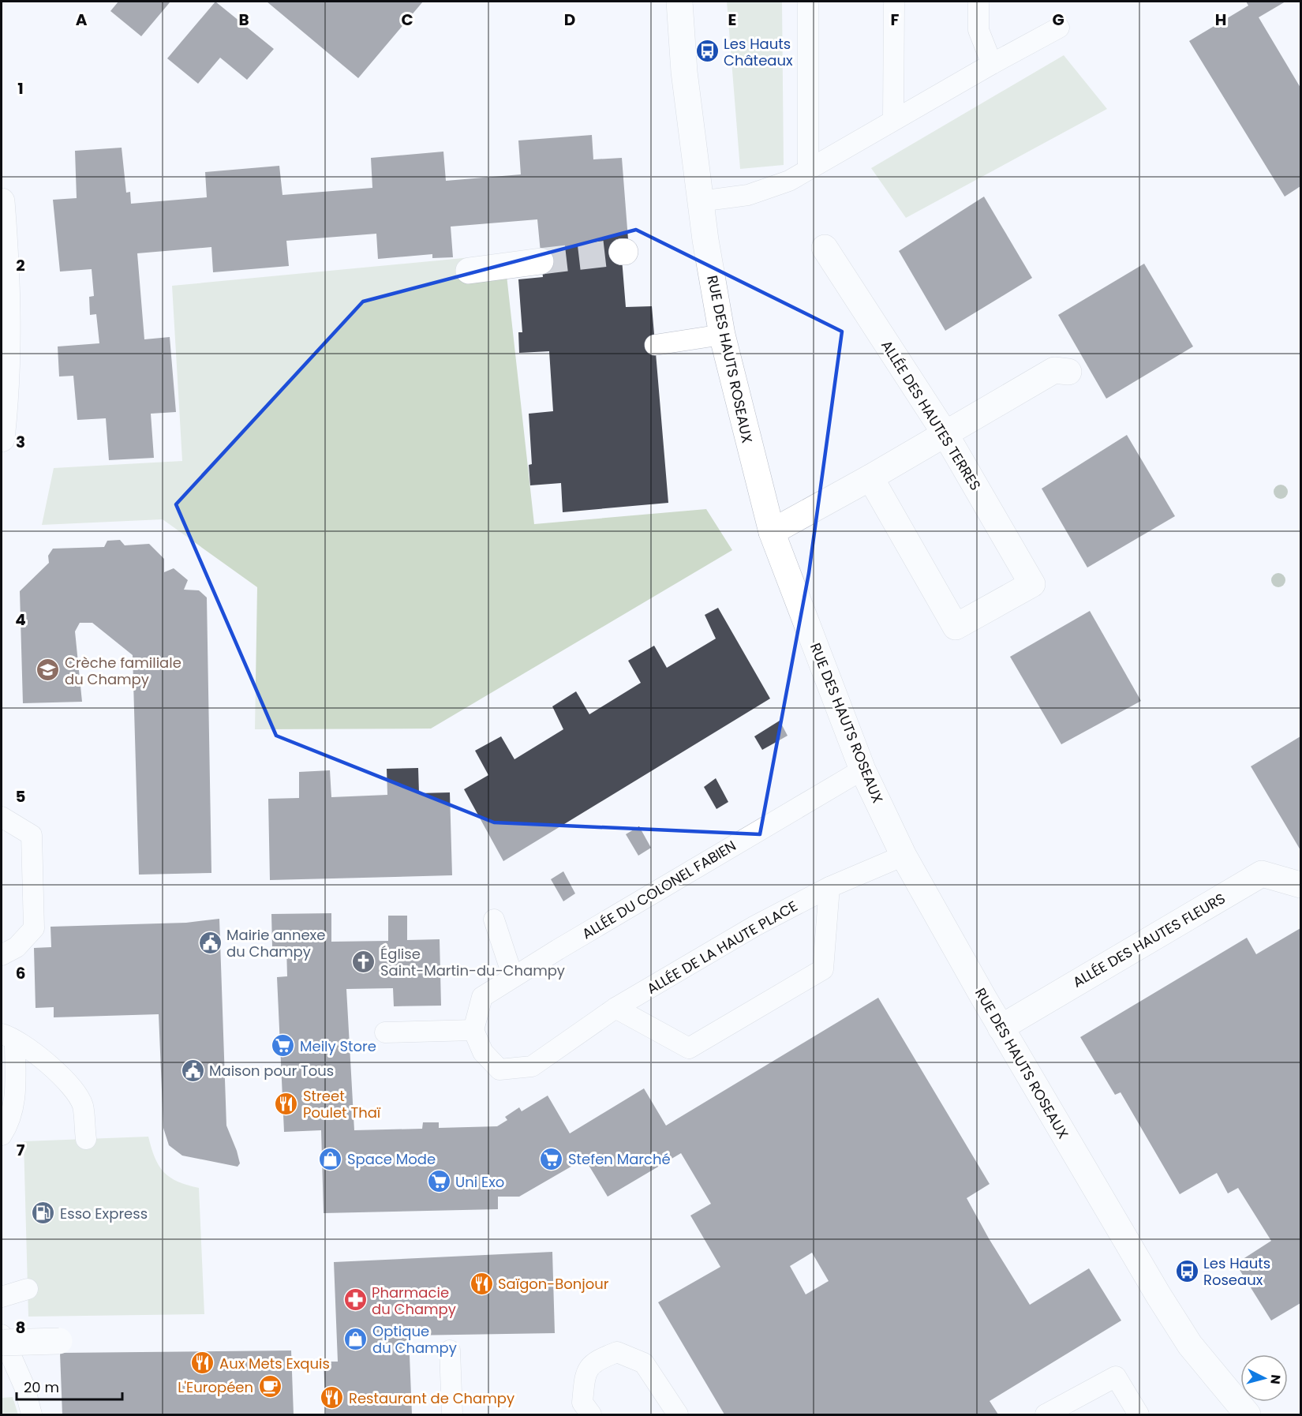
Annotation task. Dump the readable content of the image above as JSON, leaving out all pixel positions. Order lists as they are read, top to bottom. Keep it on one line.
{"streets":{"street":["RUE DES HAUTS ROSEAUX","ALLÉE DES HAUTES TERRES","ALLÉE DES HAUTES FLEURS"],"lane":["ALLÉE DU COLONEL FABIEN","ALLÉE DE LA HAUTE PLACE"]},"crossings":[["RUE DES HAUTS ROSEAUX","ALLÉE DU COLONEL FABIEN"],["RUE DES HAUTS ROSEAUX","ALLÉE DES HAUTES FLEURS"],["RUE DES HAUTS ROSEAUX","ALLÉE DE LA HAUTE PLACE"],["ALLÉE DU COLONEL FABIEN","ALLÉE DE LA HAUTE PLACE"]],"places":{"bus stop":["Les Hauts Châteaux","Les Hauts Roseaux"],"school or university":["Crèche familiale du Champy"],"public building":["Mairie annexe du Champy","Maison pour Tous"],"church":["Église Saint-Martin-du-Champy"],"supermarket":["Meily Store","Stefen Marché","Uni Exo"],"restaurant":["Street Poulet Thaï","Saïgon-Bonjour","Aux Mets Exquis","Restaurant de Champy"],"shop":["Space Mode","Optique du Champy"],"fuel station":["Esso Express"],"pharmacy":["Pharmacie du Champy"],"cafe":["L'Européen"]},"scale_bar":"20 m","north":"right","grid":{"columns":["A","B","C","D","E","F","G","H"],"rows":["1","2","3","4","5","6","7","8"]}}
